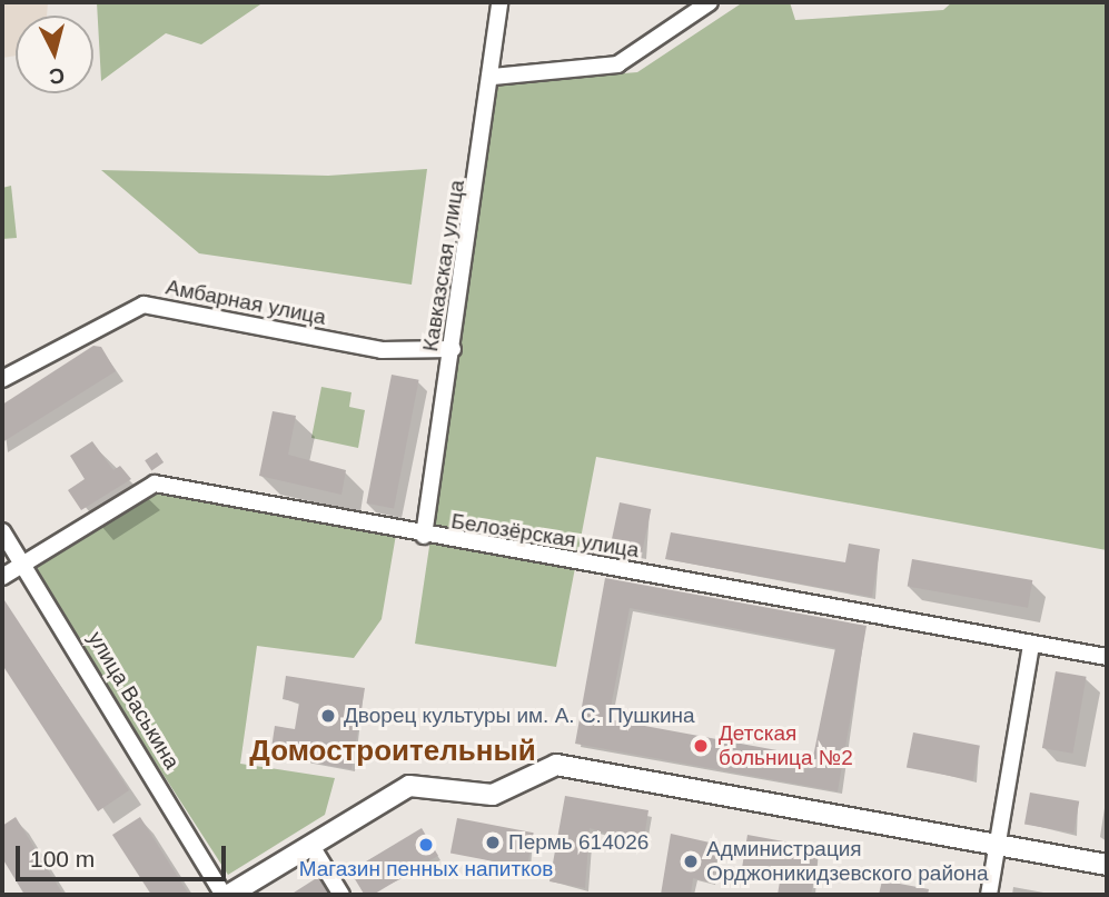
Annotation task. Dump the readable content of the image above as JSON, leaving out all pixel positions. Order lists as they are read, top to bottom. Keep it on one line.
{"streets":{"street":["Кавказская улица","Амбарная улица","Белозёрская улица","улица Васькина"]},"crossings":[["Кавказская улица","Амбарная улица"],["Кавказская улица","Белозёрская улица"],["Белозёрская улица","улица Васькина"]],"districts":["Домостроительный"],"places":["Дворец культуры им. А. С. Пушкина","Детская больница №2","Пермь 614026","Магазин пенных напитков","Администрация Орджоникидзевского района"],"scale_bar":"100 m","north":"bottom"}
